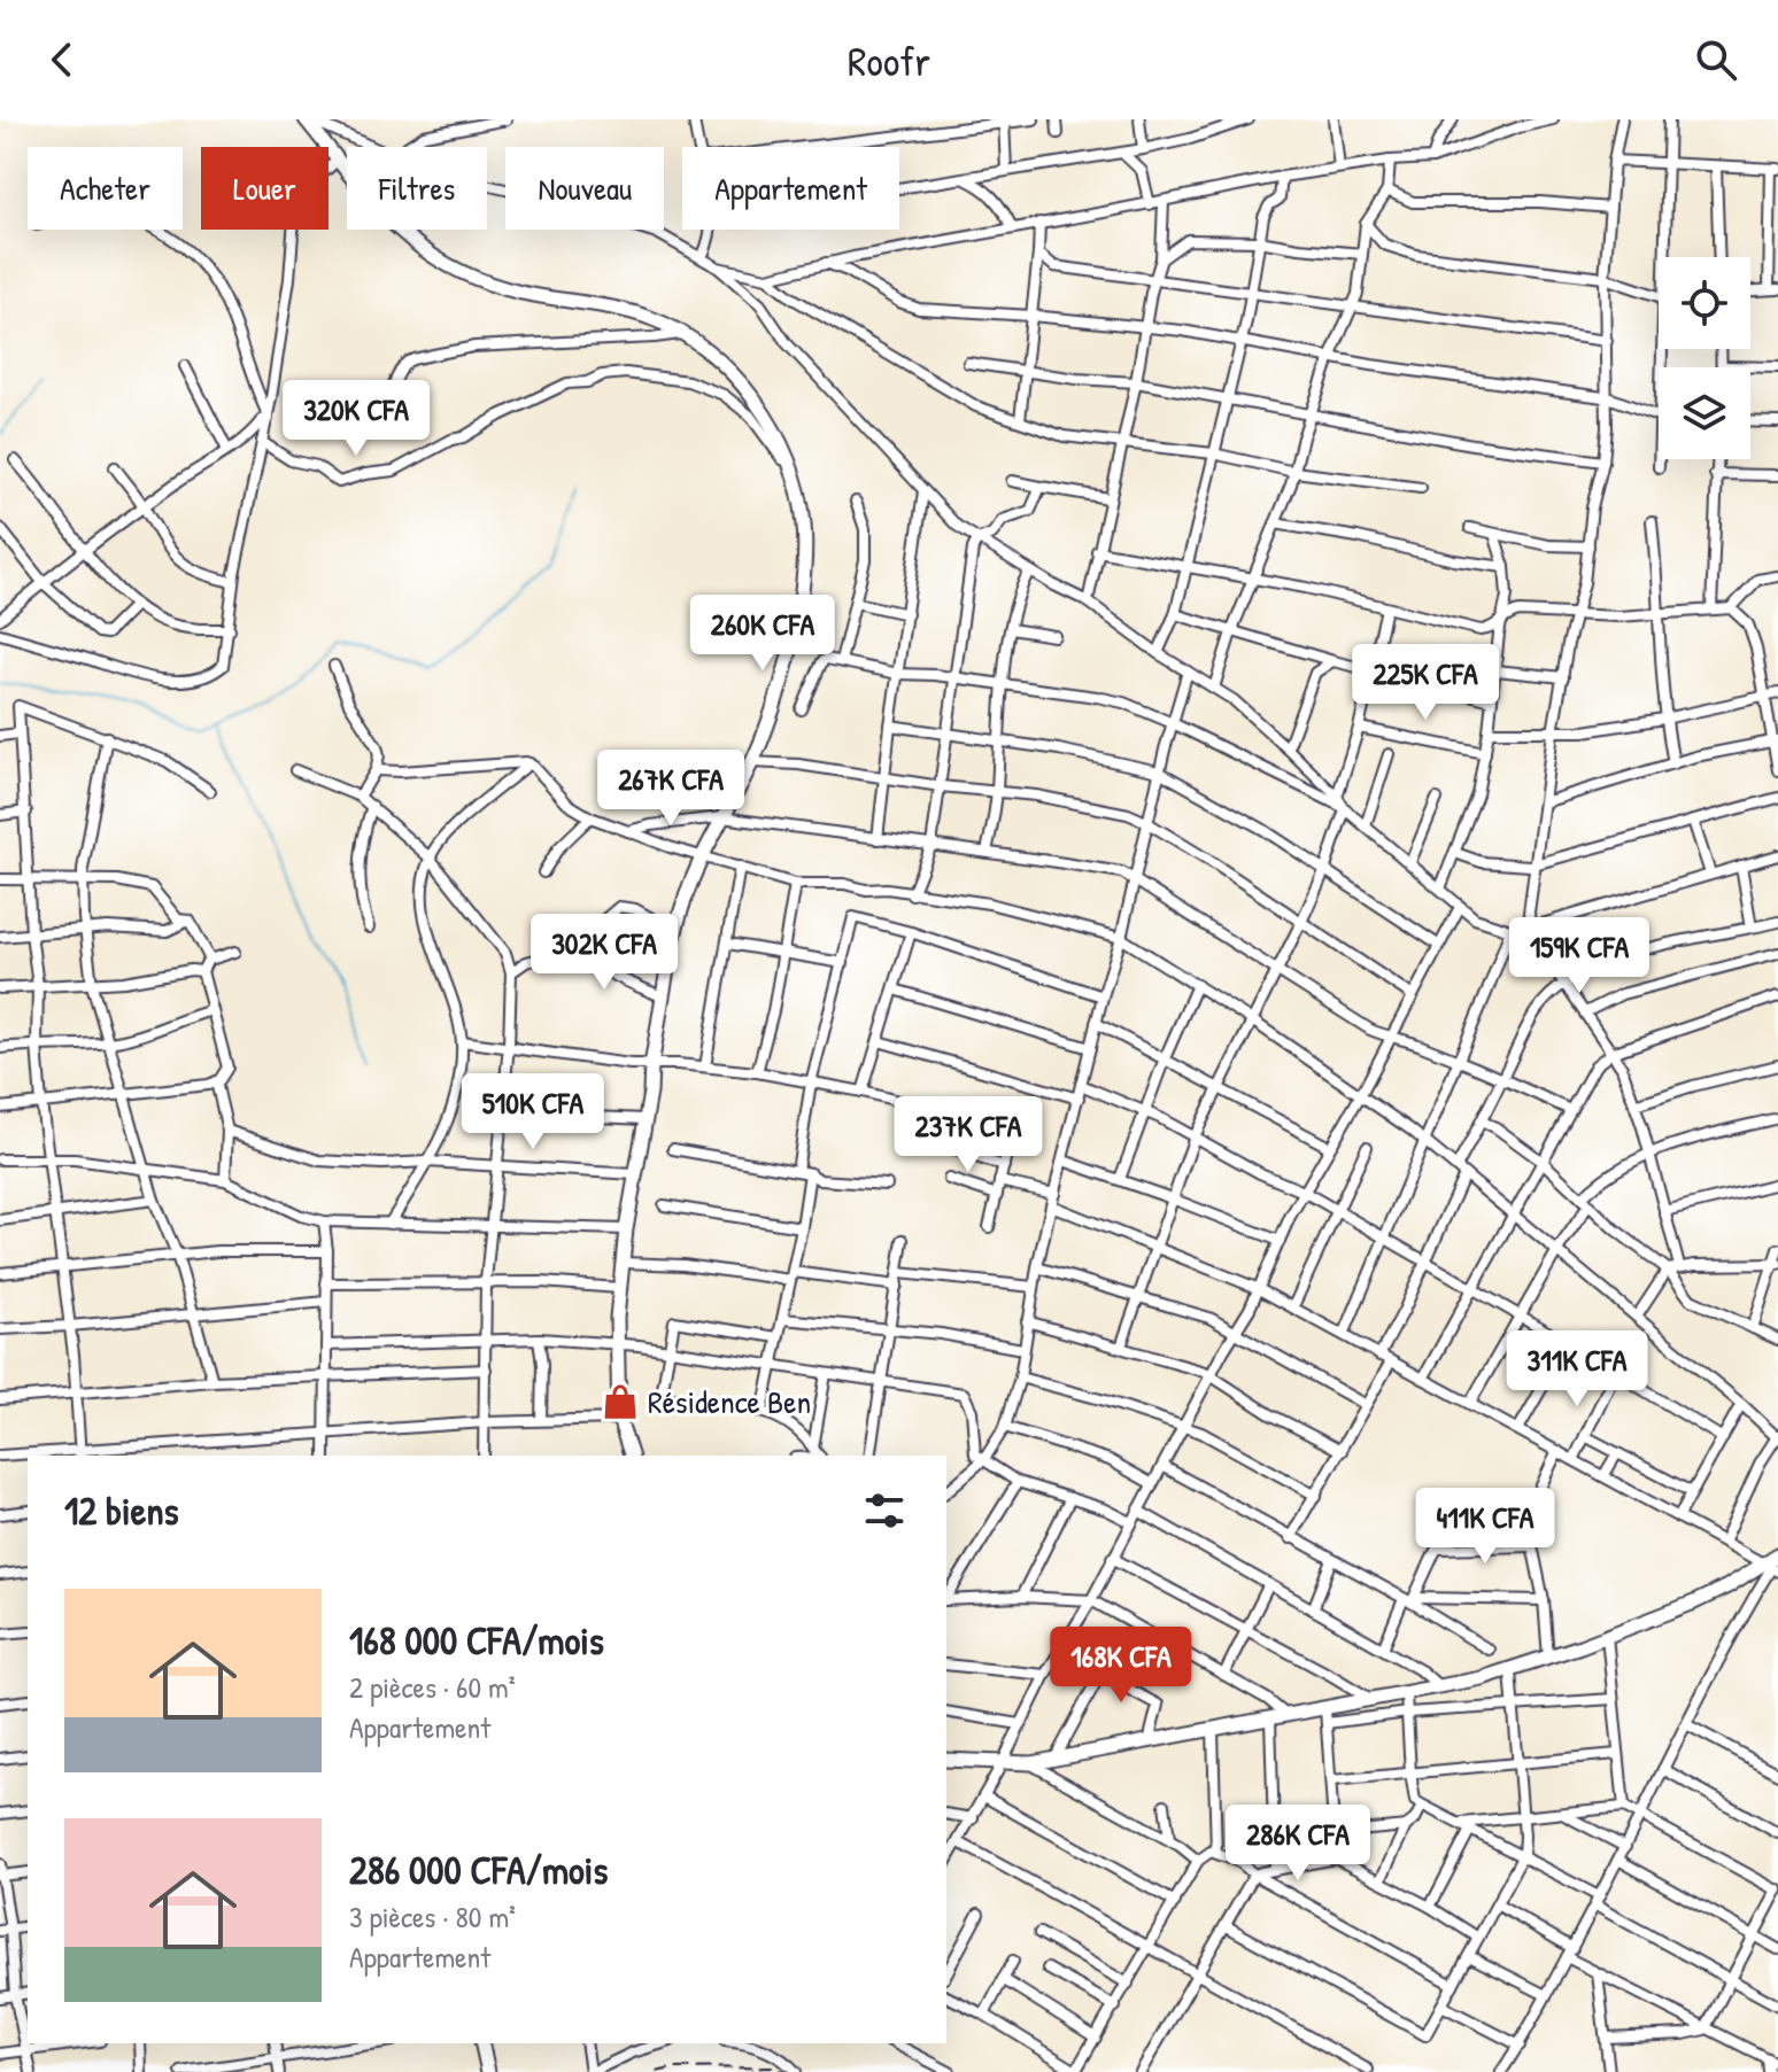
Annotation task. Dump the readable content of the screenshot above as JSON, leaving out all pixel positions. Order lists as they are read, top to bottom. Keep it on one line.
{"places":{"shop":["Résidence Ben"]},"page":{"header":"Roofr","chip":["Acheter","Louer","Filtres","Nouveau","Appartement"],"price":["320K CFA","260K CFA","225K CFA","267K CFA","302K CFA","159K CFA","510K CFA","237K CFA","311K CFA","411K CFA","168K CFA","286K CFA"],"heading":"12 biens","list":[{"name":"168 000 CFA/mois","note":"2 pièces · 60 m² · Appartement"},{"name":"286 000 CFA/mois","note":"3 pièces · 80 m² · Appartement"}]}}
